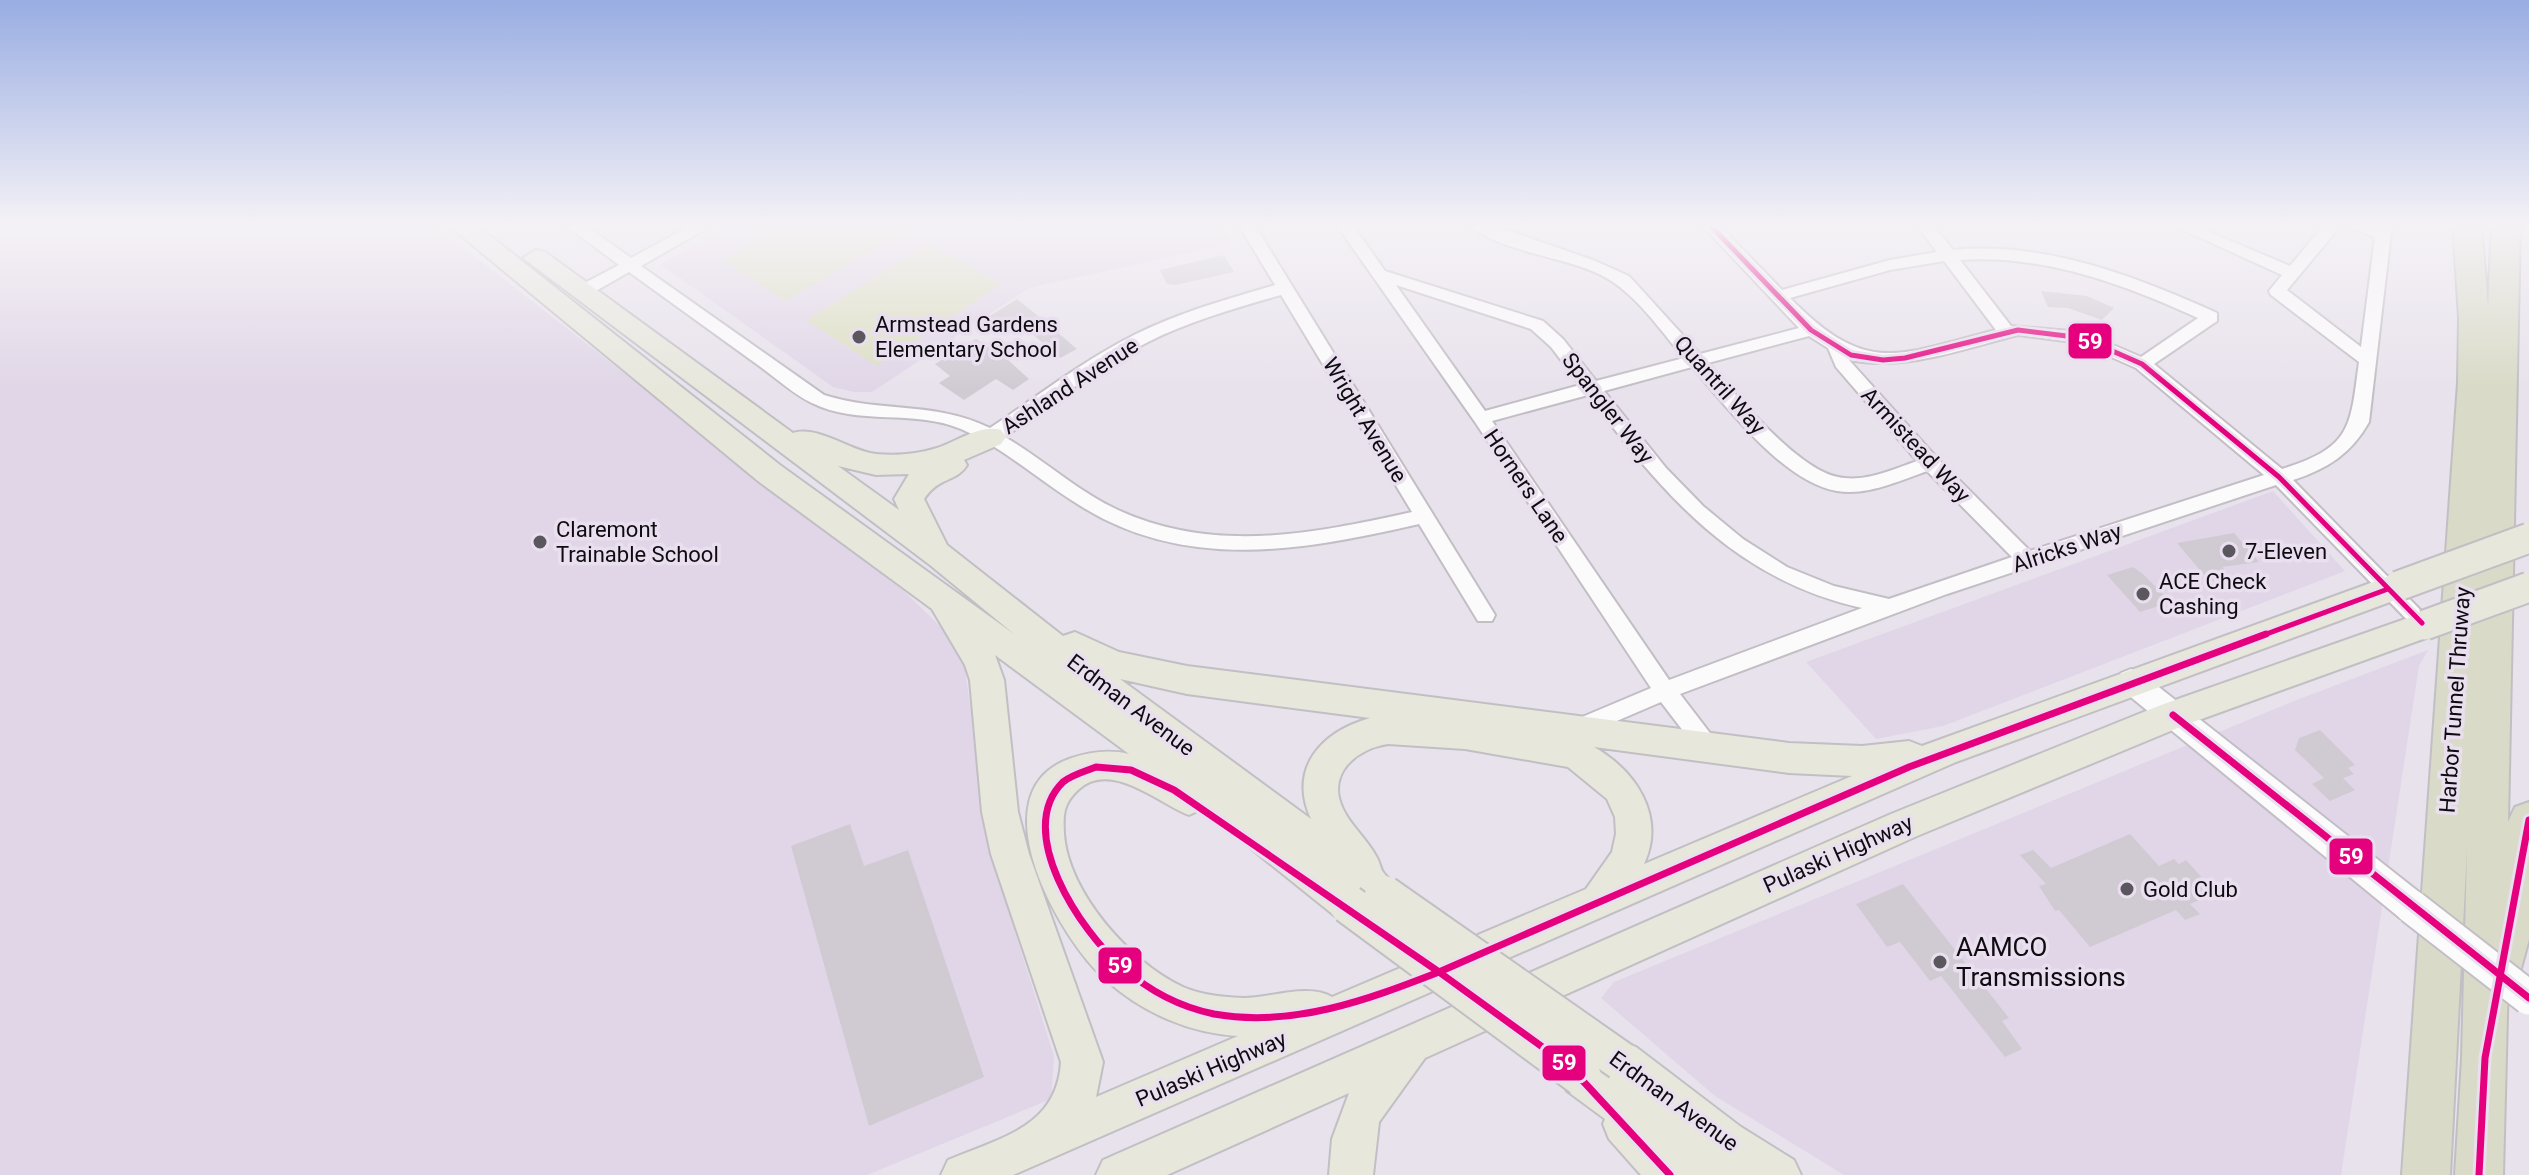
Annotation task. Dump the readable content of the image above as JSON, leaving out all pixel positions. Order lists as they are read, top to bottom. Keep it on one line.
{"streets":{"highway":["Harbor Tunnel Thruway"],"main road":["Erdman Avenue","Pulaski Highway"],"street":["Quantril Way","Ashland Avenue","Spangler Way","Wright Avenue","Armistead Way","Horners Lane","Alricks Way"]},"crossings":[["Quantril Way","Armistead Way"],["Ashland Avenue","Wright Avenue"],["Spangler Way","Alricks Way"],["Armistead Way","Alricks Way"],["Horners Lane","Alricks Way"]],"places":["Armstead Gardens Elementary School","Claremont Trainable School","7-Eleven","ACE Check Cashing","Gold Club","AAMCO Transmissions"],"lines":["transit line 59"]}
